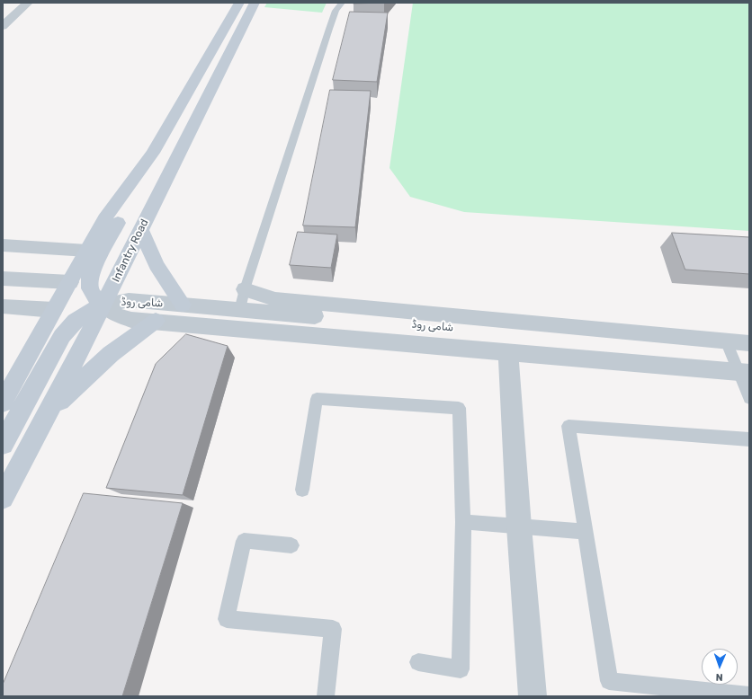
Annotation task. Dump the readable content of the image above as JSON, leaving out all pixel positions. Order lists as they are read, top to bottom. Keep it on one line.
{"streets":{"main road":["Infantry Road"],"street":["شامی روڈ"]},"crossings":[["Infantry Road","شامی روڈ"]],"north":"bottom"}
